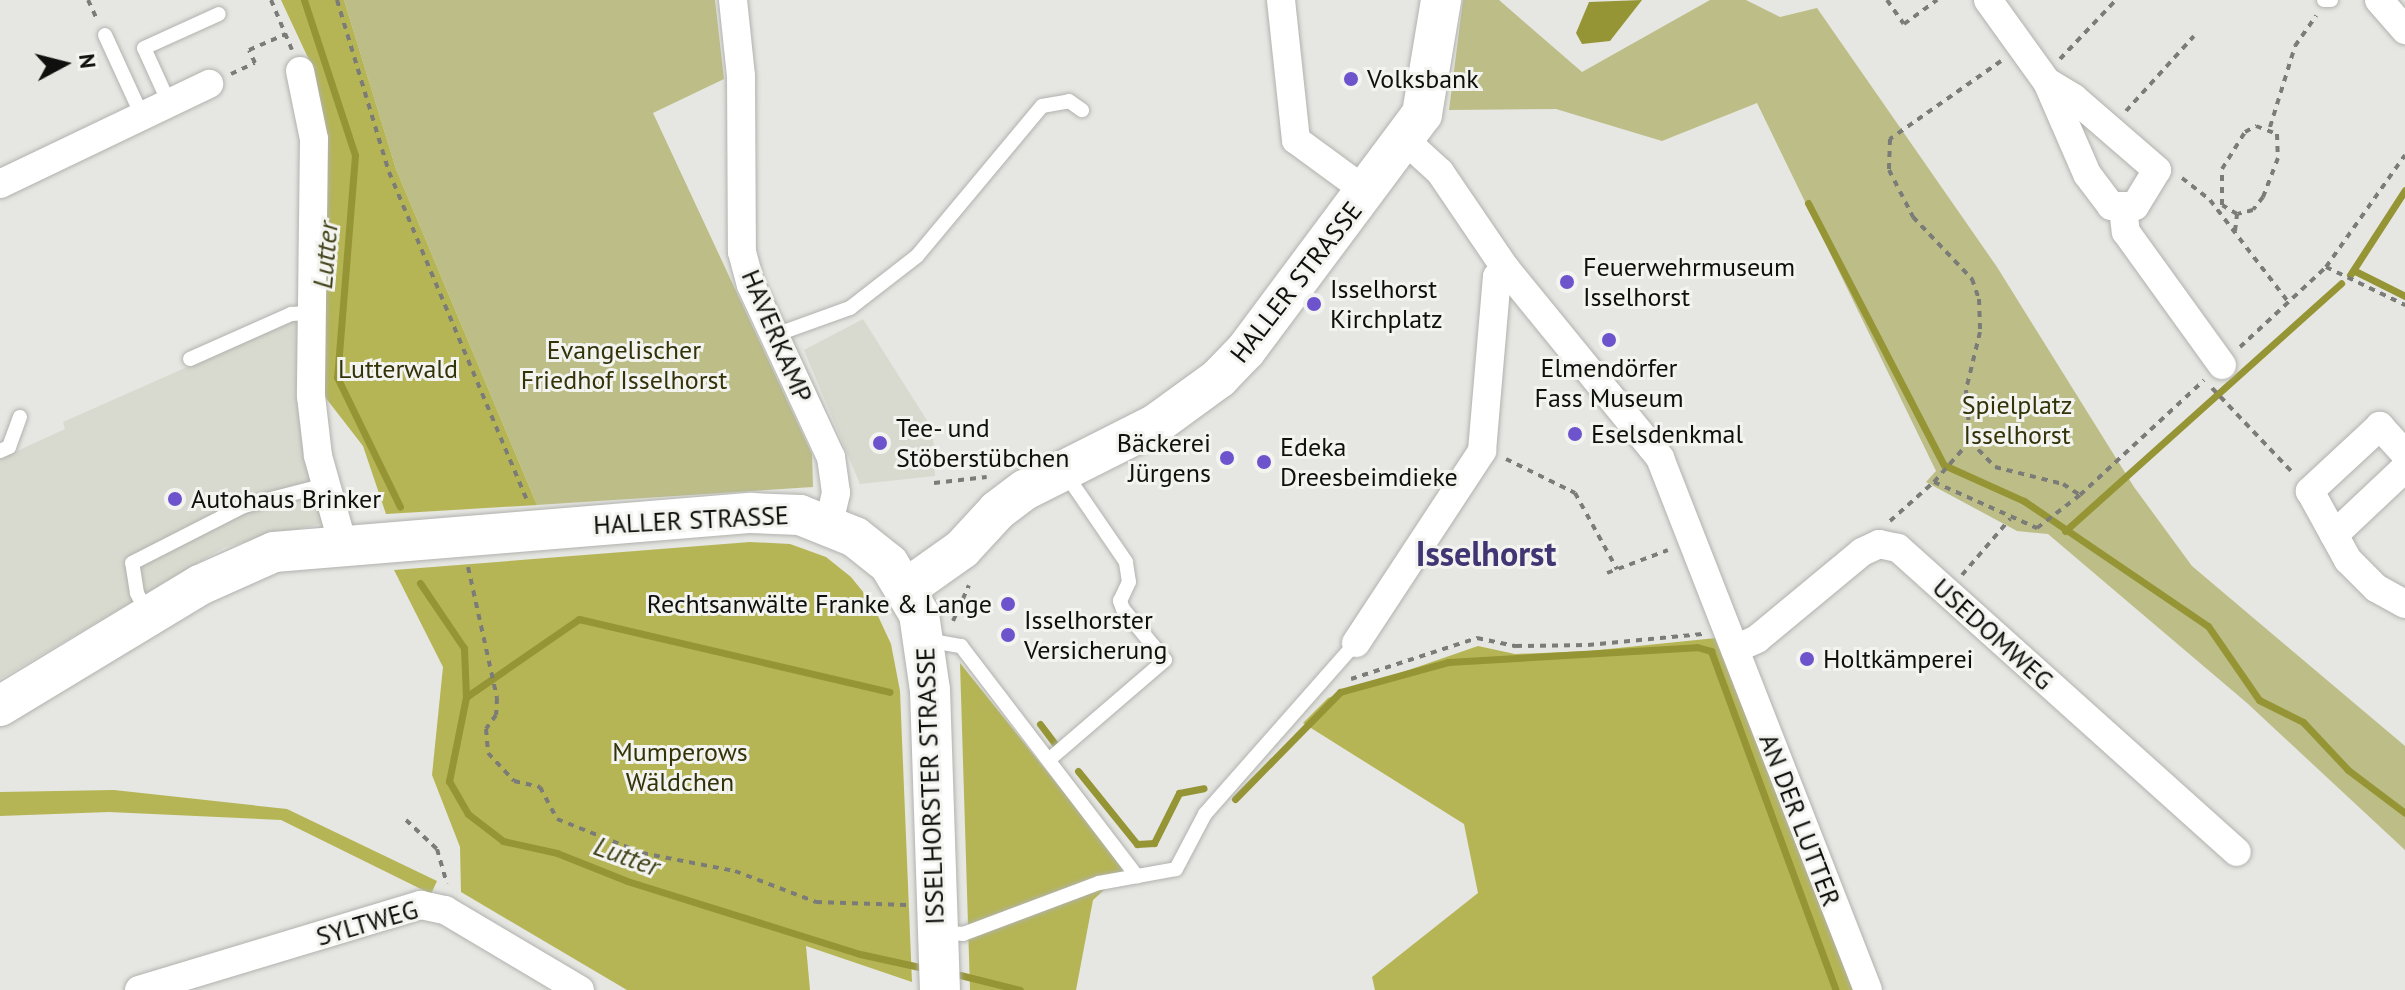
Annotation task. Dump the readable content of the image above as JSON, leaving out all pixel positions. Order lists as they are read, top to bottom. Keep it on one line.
{"streets":{"street":["HALLER STRASSE","HAVERKAMP","USEDOMWEG","ISSELHORSTER STRASSE","AN DER LUTTER","SYLTWEG"]},"crossings":[["HALLER STRASSE","HAVERKAMP"],["HALLER STRASSE","ISSELHORSTER STRASSE"],["HALLER STRASSE","AN DER LUTTER"]],"districts":["Isselhorst"],"water":["Lutter"],"parks":["Evangelischer Friedhof Isselhorst","Lutterwald","Spielplatz Isselhorst","Mumperows Wäldchen"],"places":["Volksbank","Feuerwehrmuseum Isselhorst","Isselhorst Kirchplatz","Elmendörfer Fass Museum","Eselsdenkmal","Tee- und Stöberstübchen","Bäckerei Jürgens","Edeka Dreesbeimdieke","Autohaus Brinker","Rechtsanwälte Franke & Lange","Isselhorster Versicherung","Holtkämperei"],"north":"right"}
